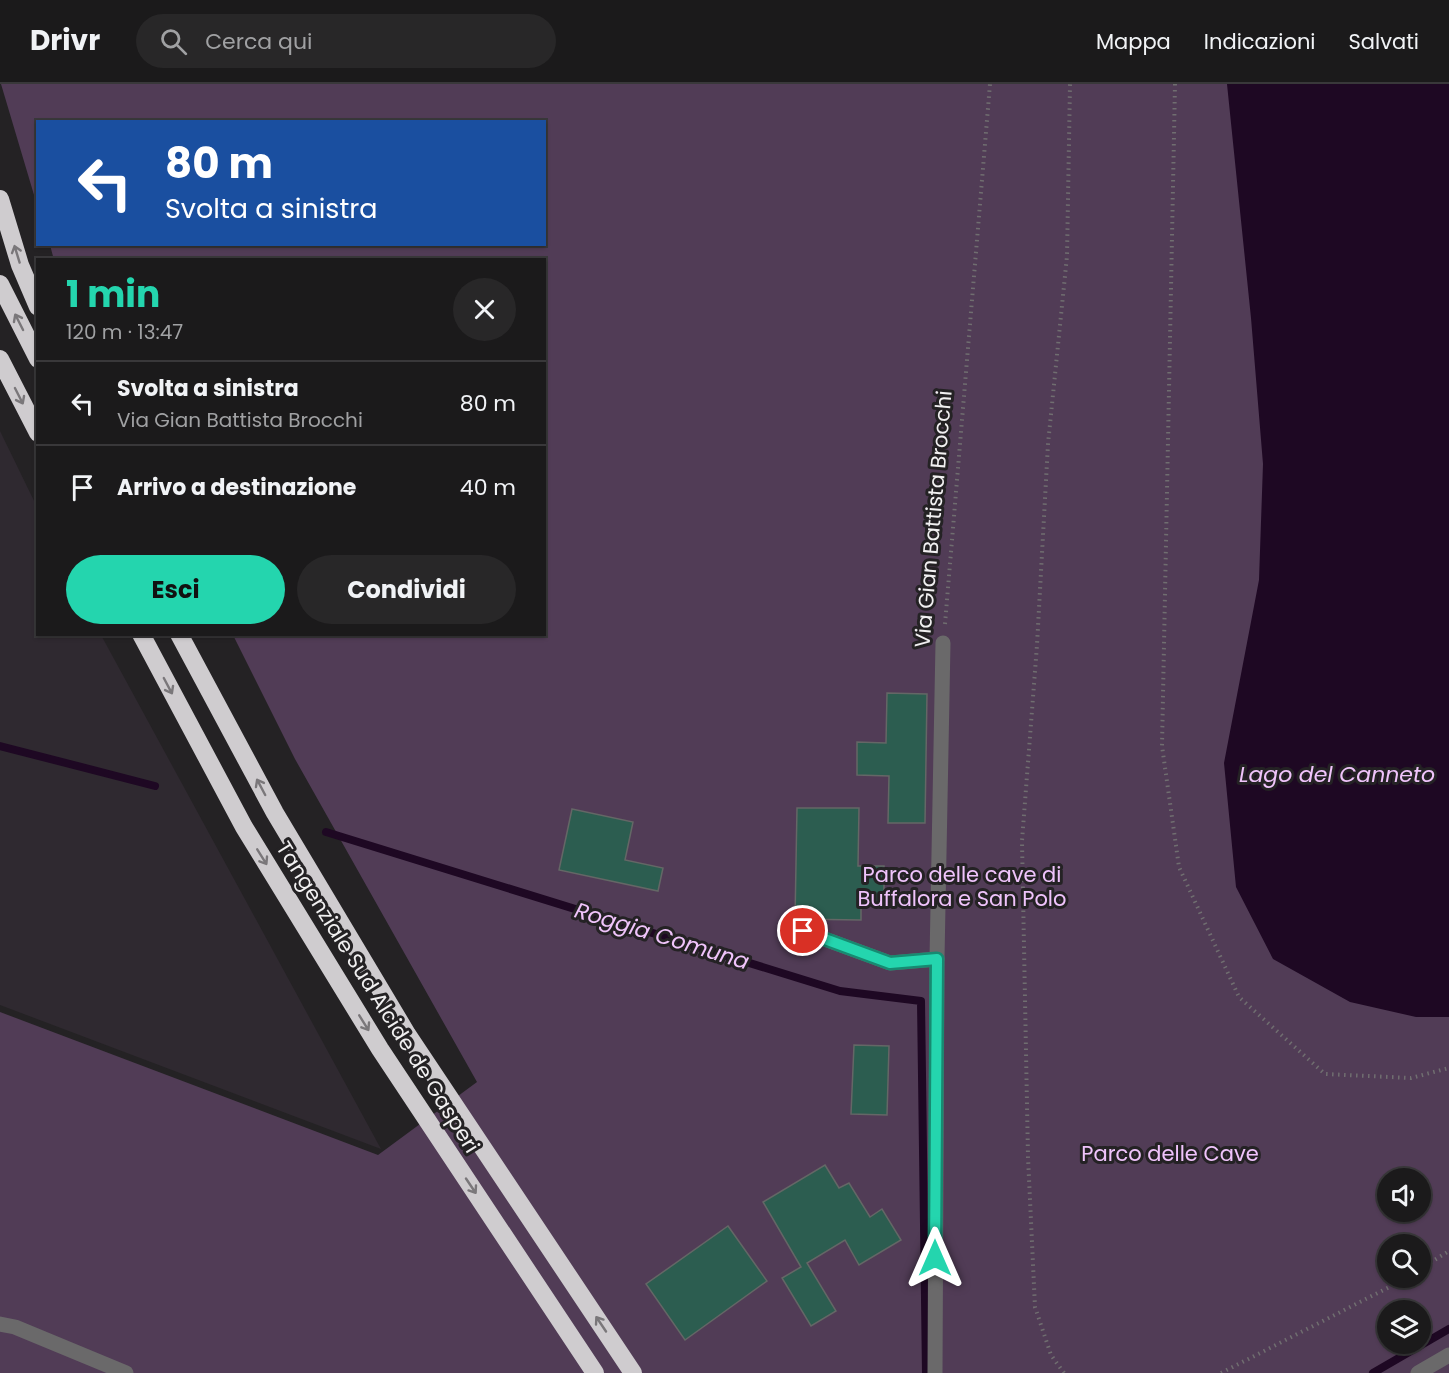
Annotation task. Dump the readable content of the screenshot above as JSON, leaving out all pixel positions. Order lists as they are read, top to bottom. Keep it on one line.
{"streets":{"highway":["Tangenziale Sud Alcide de Gasperi"],"street":["Via Gian Battista Brocchi"]},"water":["Lago del Canneto","Roggia Comuna"],"parks":["Parco delle cave di Buffalora e San Polo","Parco delle Cave"],"page":{"header":"Drivr","search":"Cerca qui","nav":["Mappa","Indicazioni","Salvati"],"turn":["80 m","Svolta a sinistra"],"heading":["1 min","120 m · 13:47"],"list":[{"name":"Svolta a sinistra","note":"Via Gian Battista Brocchi","value":"80 m"},{"name":"Arrivo a destinazione","value":"40 m"}],"buttons":["Esci","Condividi"]}}
